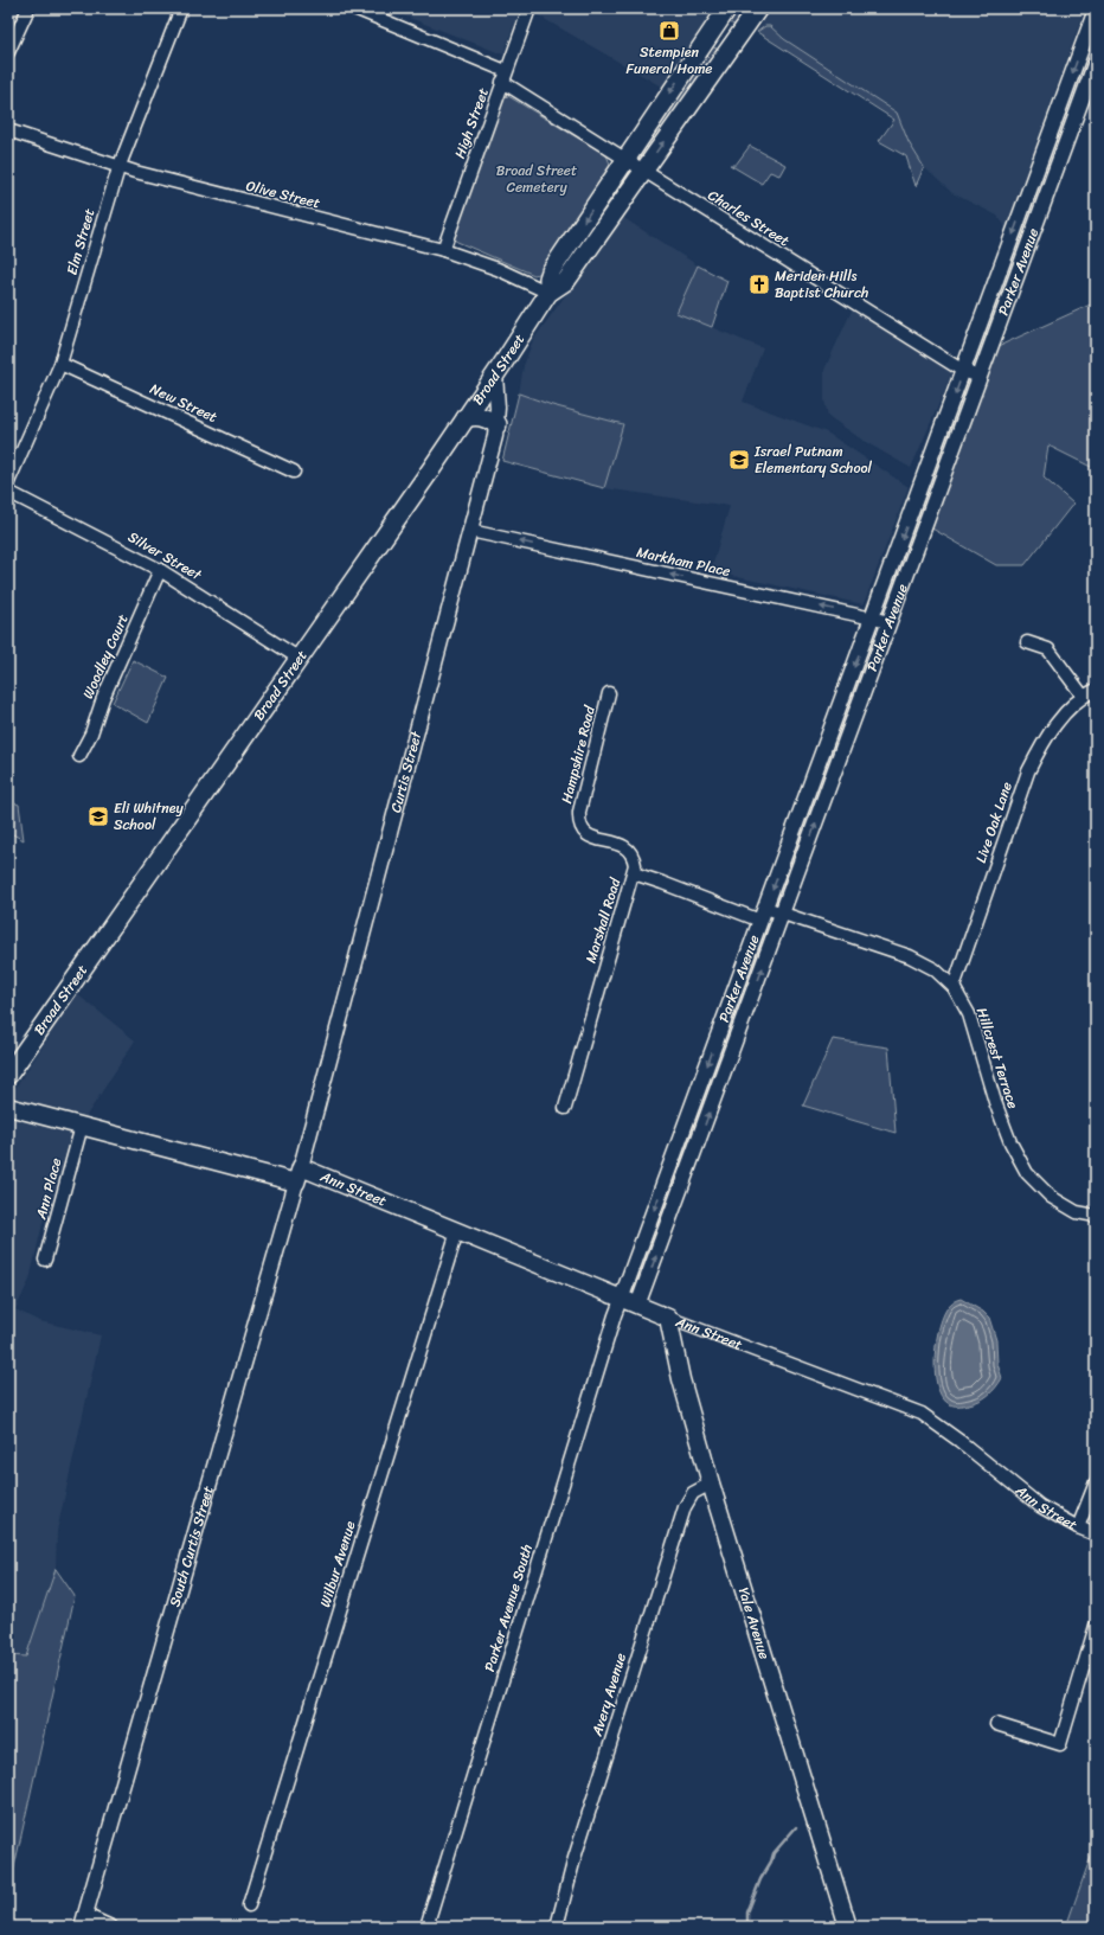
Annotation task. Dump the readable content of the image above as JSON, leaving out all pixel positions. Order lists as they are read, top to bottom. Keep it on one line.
{"streets":{"main road":["Broad Street","Ann Street","Yale Avenue"],"street":["High Street","Olive Street","Charles Street","Elm Street","Parker Avenue","New Street","Silver Street","Markham Place","Woodley Court","Hampshire Road","Curtis Street","Live Oak Lane","Marshall Road","Hillcrest Terrace","Ann Place","South Curtis Street","Wilbur Avenue","Parker Avenue South","Avery Avenue"]},"crossings":[["High Street","Olive Street"],["High Street","Charles Street"],["Olive Street","Elm Street"],["Olive Street","Broad Street"],["Charles Street","Parker Avenue"],["Charles Street","Broad Street"],["Elm Street","New Street"],["Parker Avenue","Markham Place"],["Parker Avenue","Marshall Road"],["Parker Avenue","Hillcrest Terrace"],["Parker Avenue","Ann Street"],["Parker Avenue","Parker Avenue South"],["Broad Street","Silver Street"],["Broad Street","Curtis Street"],["Silver Street","Woodley Court"],["Markham Place","Curtis Street"],["Hampshire Road","Marshall Road"],["Curtis Street","Ann Street"],["Curtis Street","South Curtis Street"],["Live Oak Lane","Hillcrest Terrace"],["Marshall Road","Hillcrest Terrace"],["Ann Place","Ann Street"],["Ann Street","South Curtis Street"],["Ann Street","Wilbur Avenue"],["Ann Street","Parker Avenue South"],["Ann Street","Yale Avenue"],["Yale Avenue","Avery Avenue"]],"one_way":["Markham Place"],"parks":["Broad Street Cemetery"],"places":{"shop":["Stempien Funeral Home"],"church":["Meriden Hills Baptist Church"],"school or university":["Israel Putnam Elementary School","Eli Whitney School"]}}
